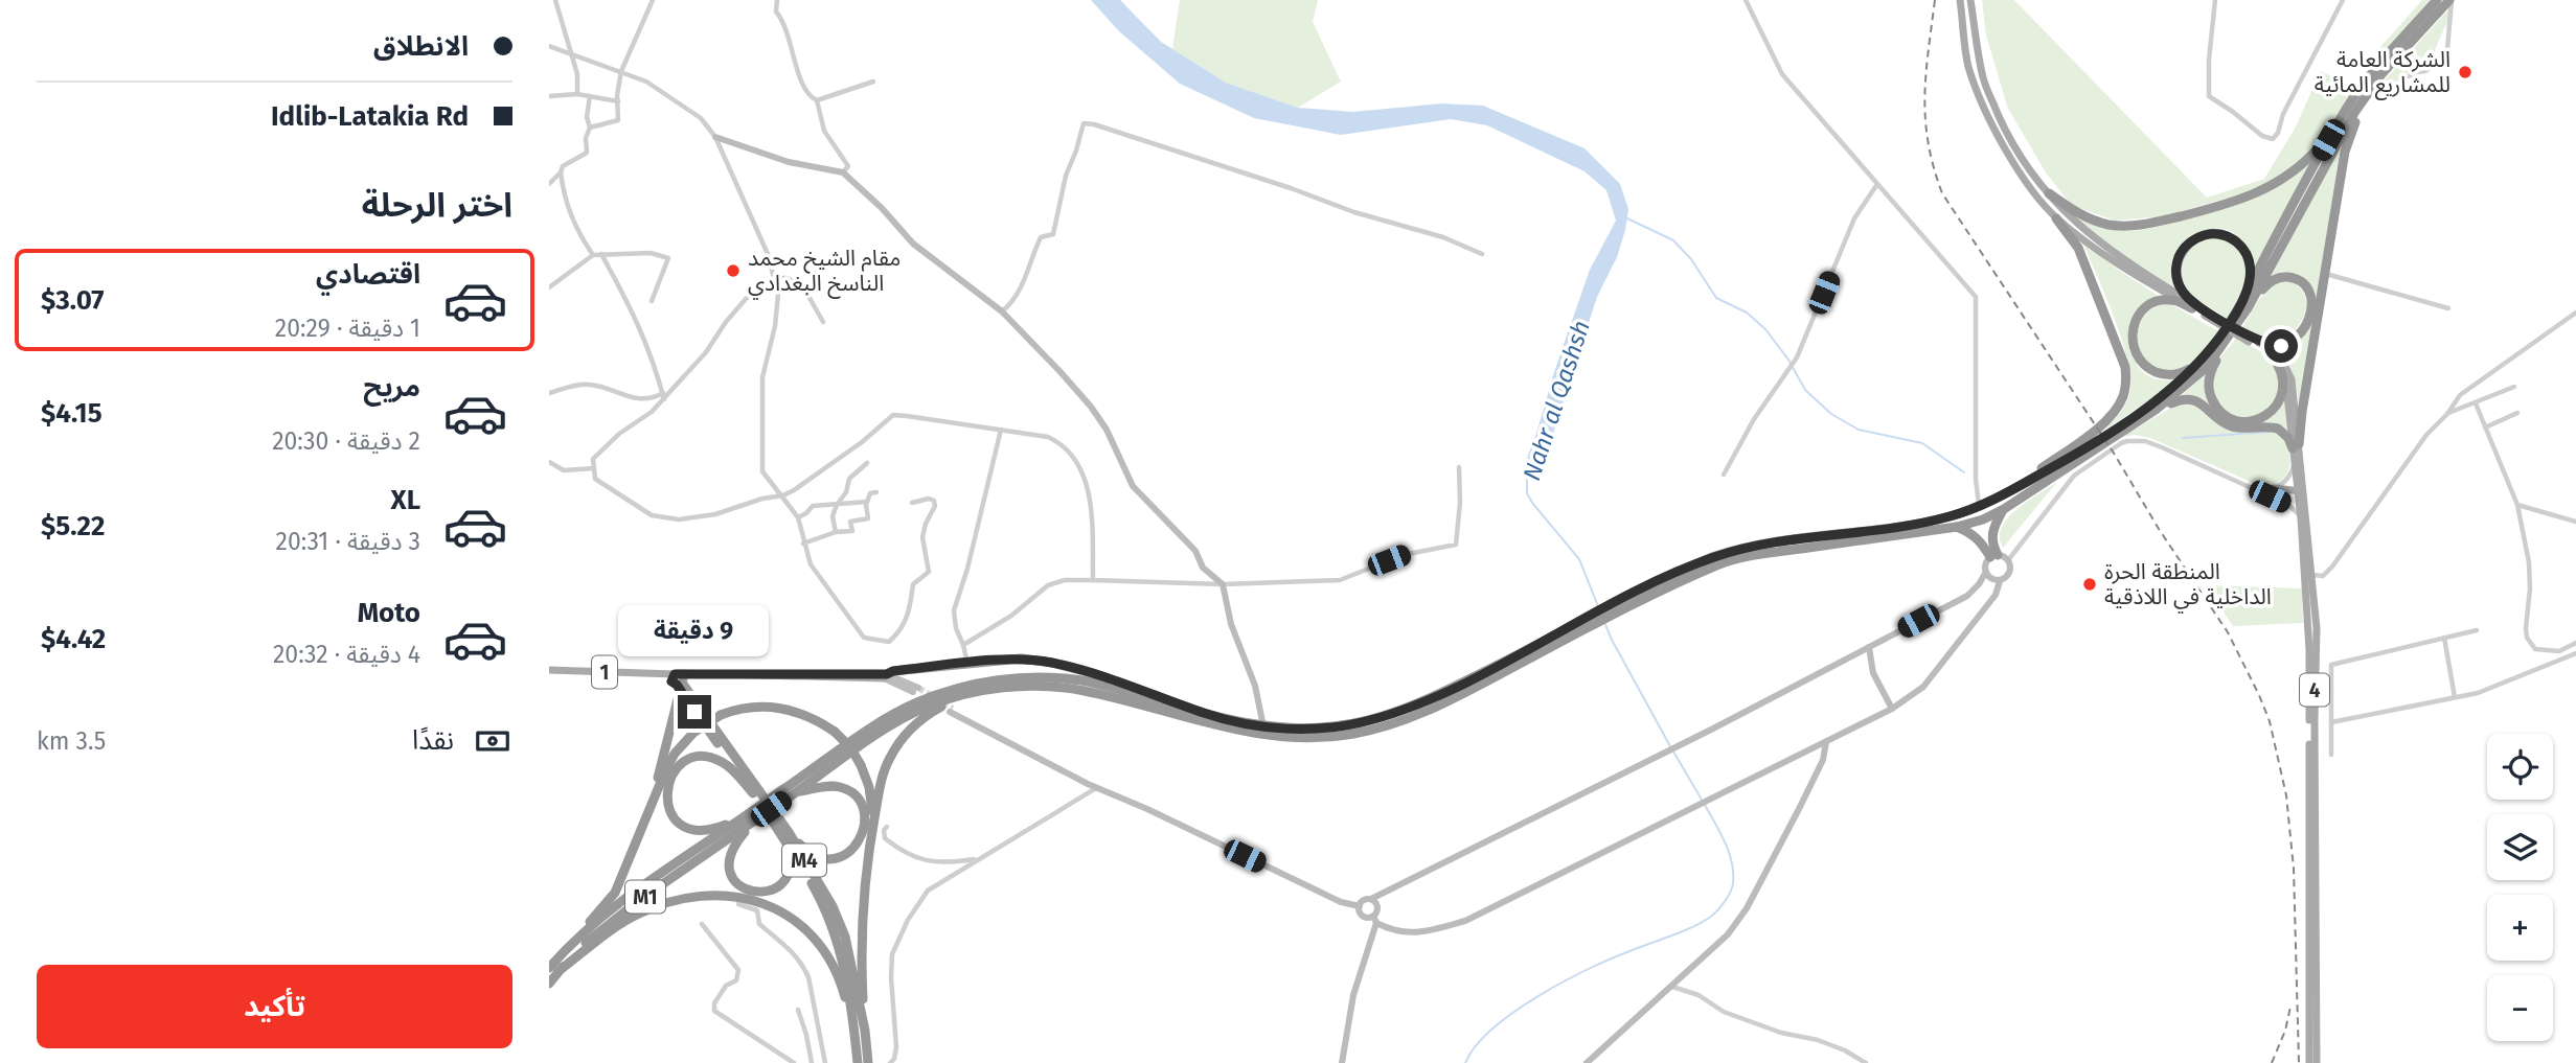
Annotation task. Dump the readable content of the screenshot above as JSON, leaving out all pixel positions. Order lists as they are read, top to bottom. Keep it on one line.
{"streets":{"highway":["M4","M1"],"main road":["1","4"]},"crossings":[["1","M4"]],"water":["Nahr al Qashsh"],"places":["الشركة العامة للمشاريع المائية","مقام الشيخ محمد الناسخ البغدادي","المنطقة الحرة الداخلية في اللاذقية"],"page":{"banner":["الانطلاق","Idlib-Latakia Rd"],"heading":"اختر الرحلة","list":[{"name":"اقتصادي","note":"1 دقيقة · 20:29","value":"$3.07"},{"name":"مريح","note":"2 دقيقة · 20:30","value":"$4.15"},{"name":"XL","note":"3 دقيقة · 20:31","value":"$5.22"},{"name":"Moto","note":"4 دقيقة · 20:32","value":"$4.42"}],"bubble":"9 دقيقة","pay":["نقدًا","3.5 km"],"map_buttons":["+","−"],"buttons":"تأكيد"}}
